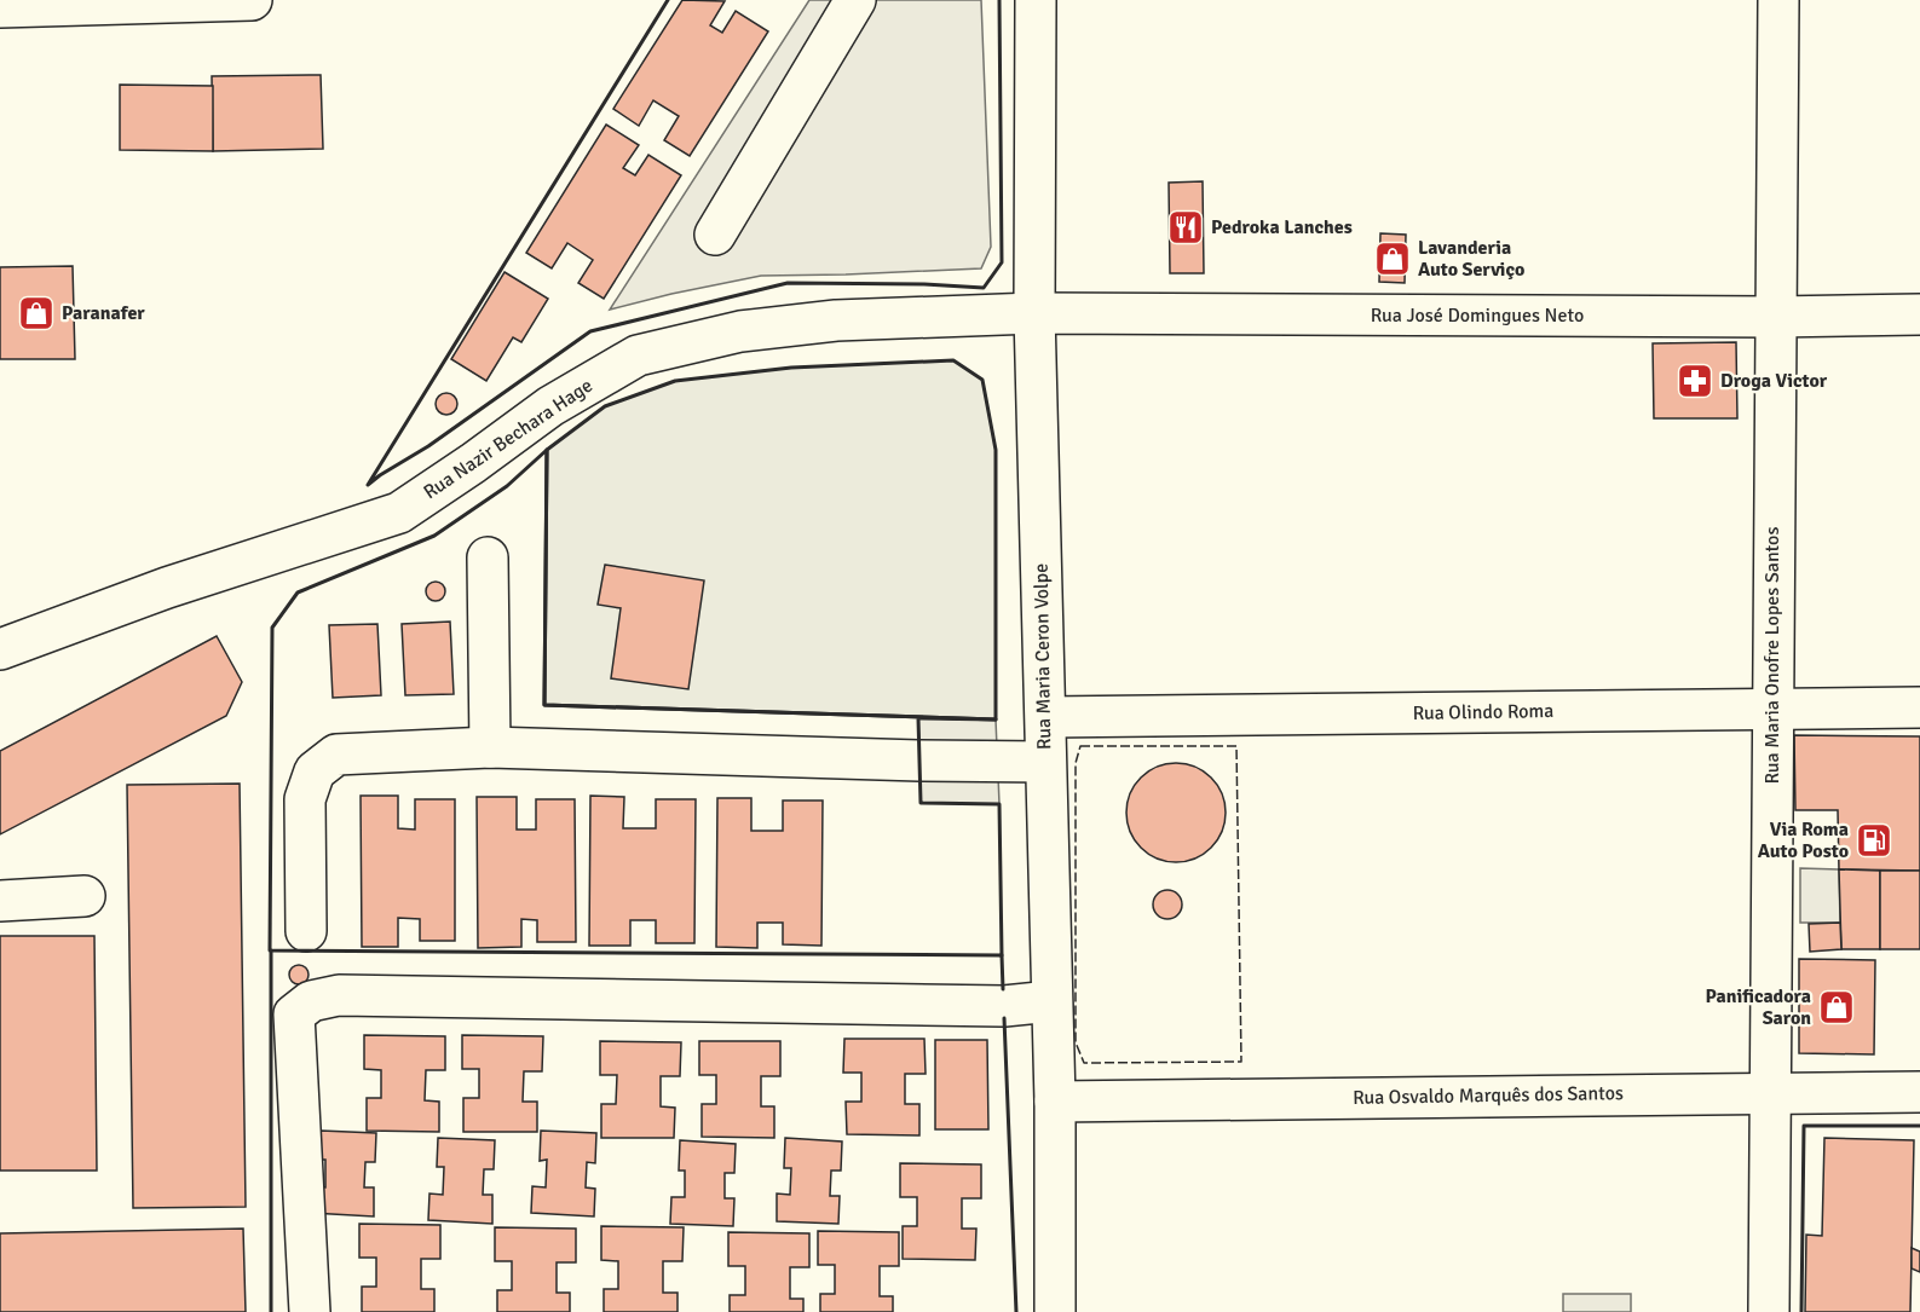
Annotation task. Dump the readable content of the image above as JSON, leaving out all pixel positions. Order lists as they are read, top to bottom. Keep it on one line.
{"streets":{"street":["Rua José Domingues Neto","Rua Nazir Bechara Hage","Rua Maria Onofre Lopes Santos","Rua Maria Ceron Volpe","Rua Olindo Roma","Rua Osvaldo Marquês dos Santos"]},"crossings":[["Rua José Domingues Neto","Rua Nazir Bechara Hage"],["Rua José Domingues Neto","Rua Maria Onofre Lopes Santos"],["Rua José Domingues Neto","Rua Maria Ceron Volpe"],["Rua Nazir Bechara Hage","Rua Maria Ceron Volpe"],["Rua Maria Onofre Lopes Santos","Rua Olindo Roma"],["Rua Maria Onofre Lopes Santos","Rua Osvaldo Marquês dos Santos"],["Rua Maria Ceron Volpe","Rua Olindo Roma"],["Rua Maria Ceron Volpe","Rua Osvaldo Marquês dos Santos"]],"places":{"restaurant":["Pedroka Lanches"],"shop":["Lavanderia Auto Serviço","Paranafer","Panificadora Saron"],"pharmacy":["Droga Victor"],"fuel station":["Via Roma Auto Posto"]}}
